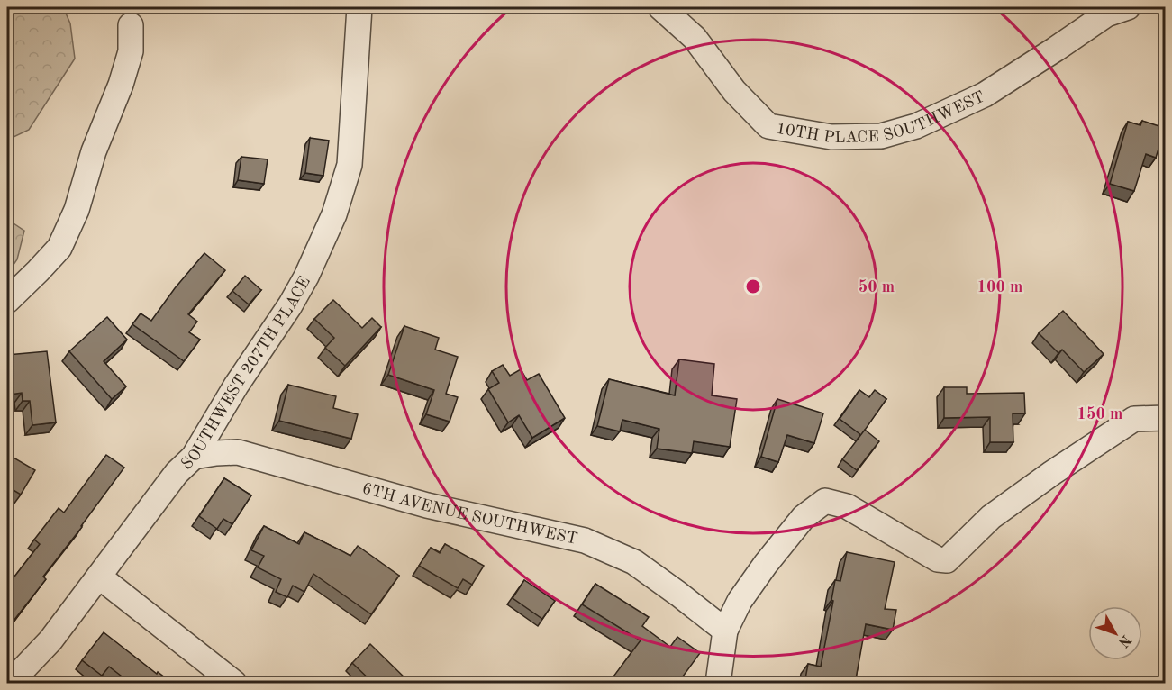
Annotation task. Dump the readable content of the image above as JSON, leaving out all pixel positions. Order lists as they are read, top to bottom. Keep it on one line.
{"streets":{"street":["10TH PLACE SOUTHWEST","SOUTHWEST 207TH PLACE","6TH AVENUE SOUTHWEST"]},"crossings":[["SOUTHWEST 207TH PLACE","6TH AVENUE SOUTHWEST"]],"north":"bottom right","rings":["50 m","100 m","150 m"]}
